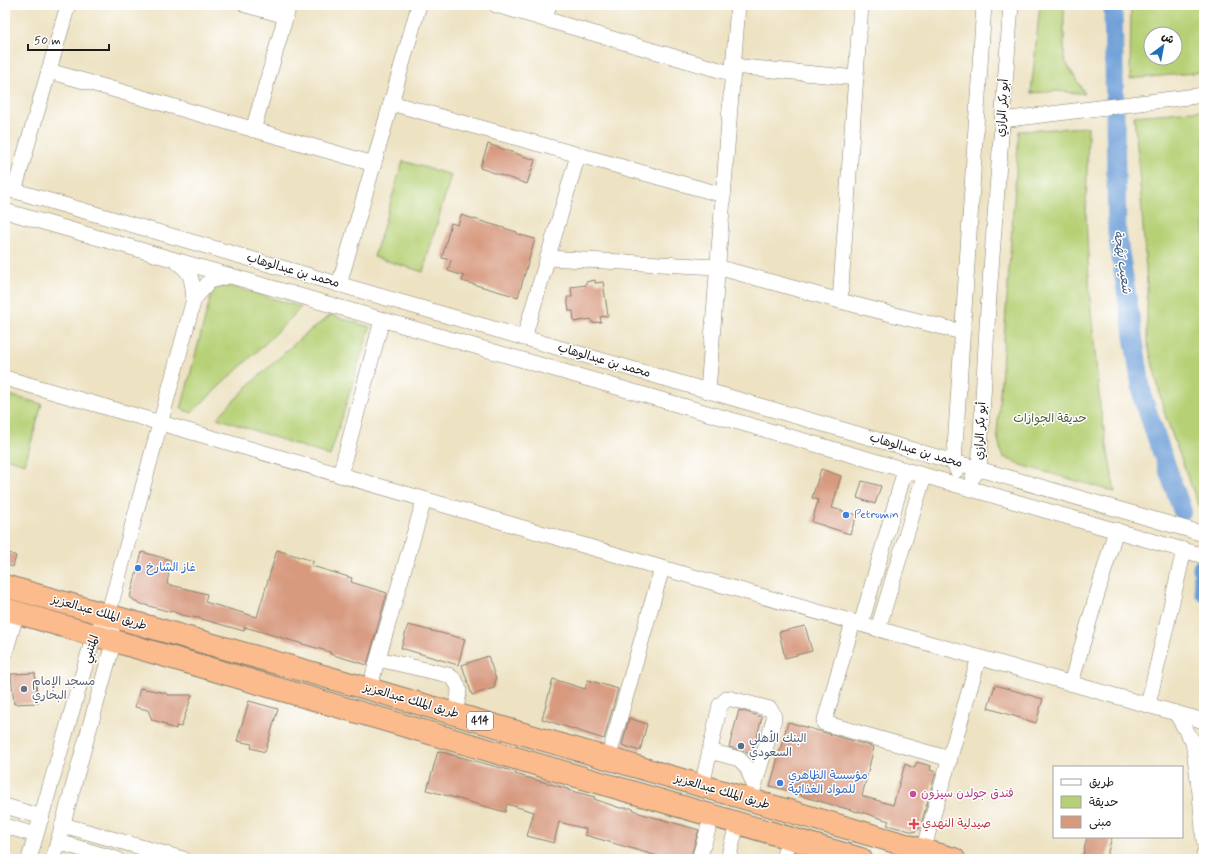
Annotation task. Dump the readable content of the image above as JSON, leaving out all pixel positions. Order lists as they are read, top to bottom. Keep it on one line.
{"streets":{"highway":["طريق الملك عبدالعزيز","414"],"street":["أبو بكر الرازي","محمد بن عبدالوهاب","المتنبي"]},"crossings":[["أبو بكر الرازي","محمد بن عبدالوهاب"],["طريق الملك عبدالعزيز","المتنبي"]],"water":["شعيب بَهْجة"],"parks":["حديقة الجوازات"],"places":{"other":["Petromin","غاز الشارخ","مسجد الإمام البخاري","البنك الأهلي السعودي","مؤسسة الظاهري للمواد الغذائية","فندق جولدن سيزون"],"health":["صيدلية النهدي"]},"legend":["طريق","حديقة","مبنى"],"scale_bar":"50 m","north":"top right"}
